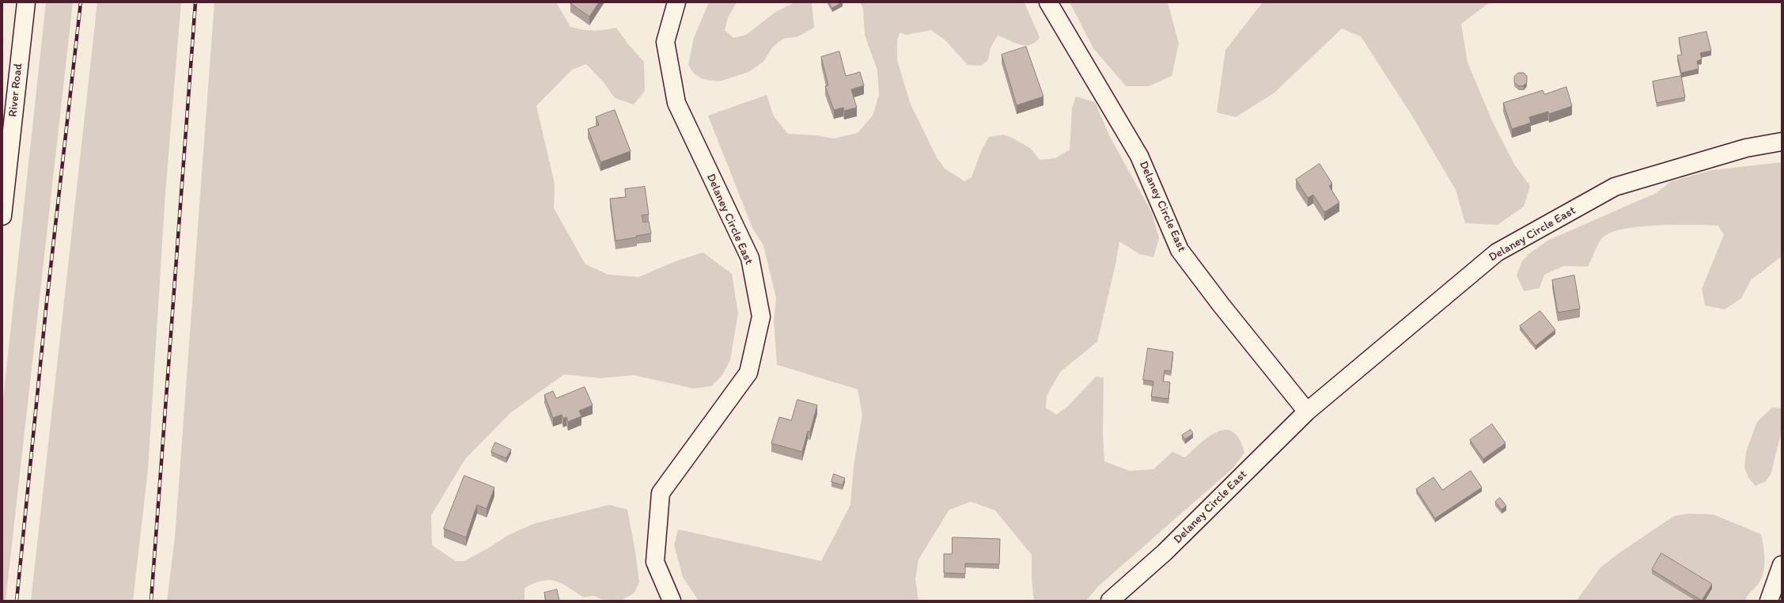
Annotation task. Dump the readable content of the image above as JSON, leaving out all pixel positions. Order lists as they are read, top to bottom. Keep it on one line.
{"streets":{"street":["River Road","Delaney Circle East"]}}
